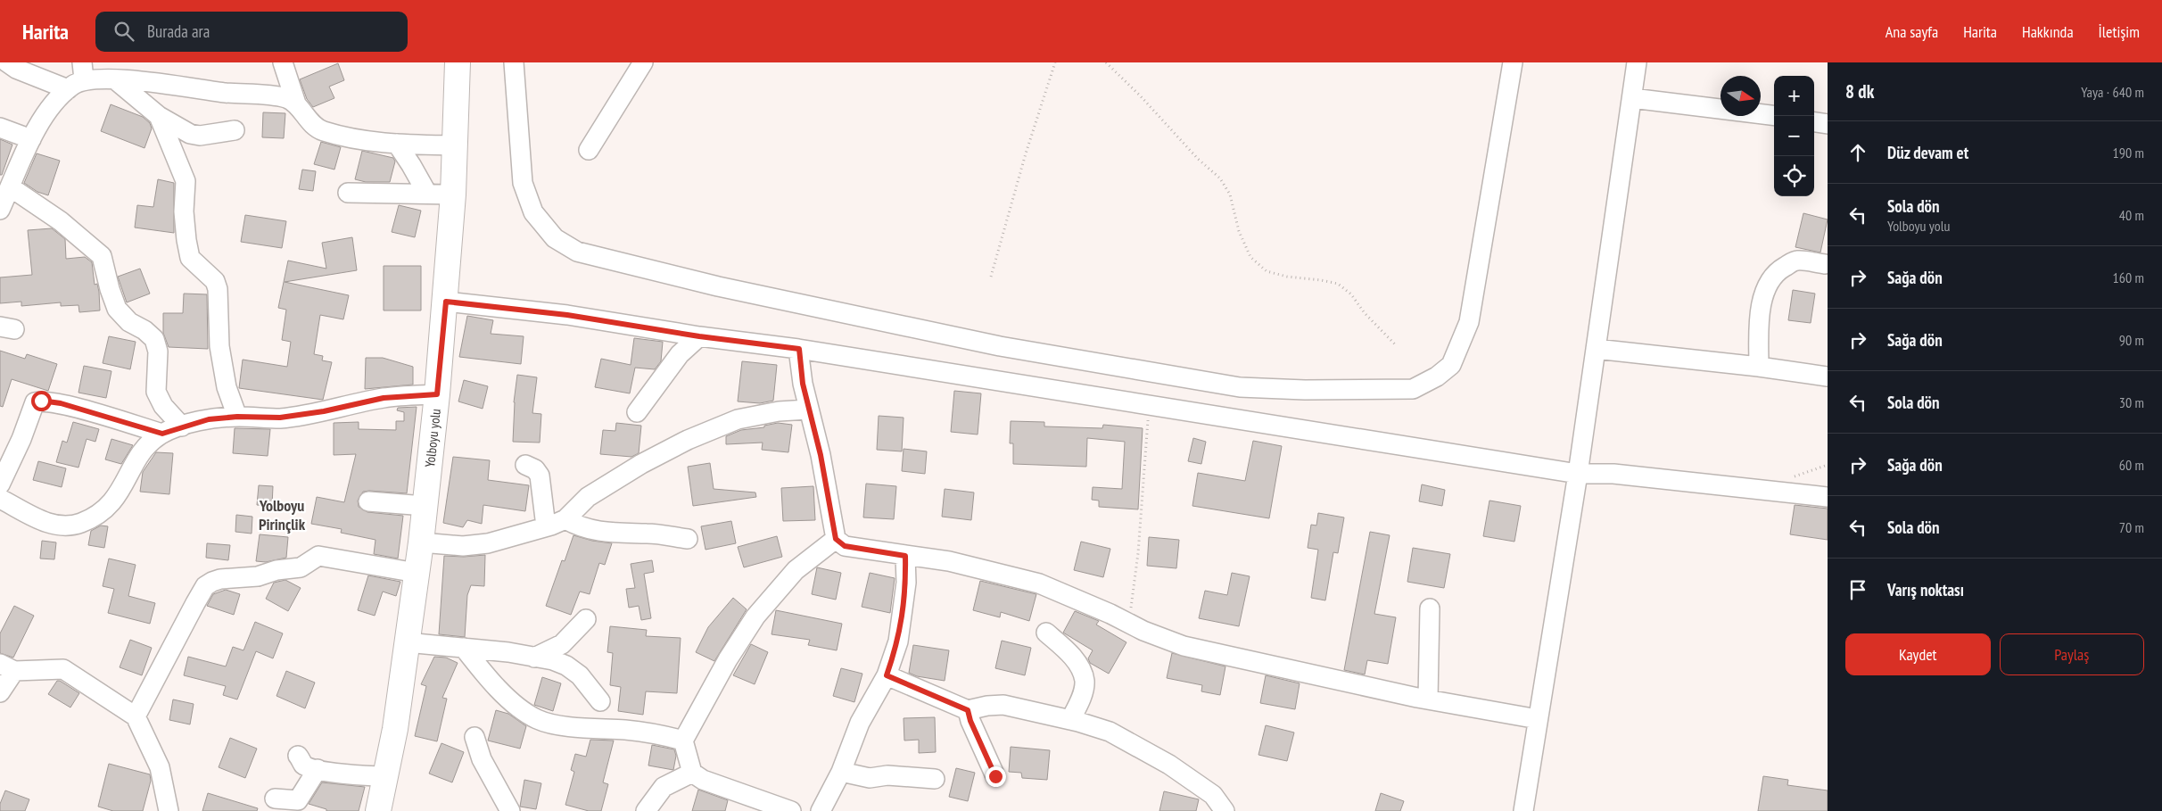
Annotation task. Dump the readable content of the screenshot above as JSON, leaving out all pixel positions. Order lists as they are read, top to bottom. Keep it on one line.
{"streets":{"main road":["Yolboyu yolu"]},"districts":["Yolboyu Pirinçlik"],"north":"right","page":{"header":"Harita","search":"Burada ara","nav":["Ana sayfa","Harita","Hakkında","İletişim"],"heading":["8 dk","Yaya · 640 m"],"map_buttons":["+","−"],"list":[["Düz devam et","190 m"],["Sola dön","Yolboyu yolu","40 m"],["Sağa dön","160 m"],["Sağa dön","90 m"],["Sola dön","30 m"],["Sağa dön","60 m"],["Sola dön","70 m"],"Varış noktası"],"buttons":["Kaydet","Paylaş"]}}
